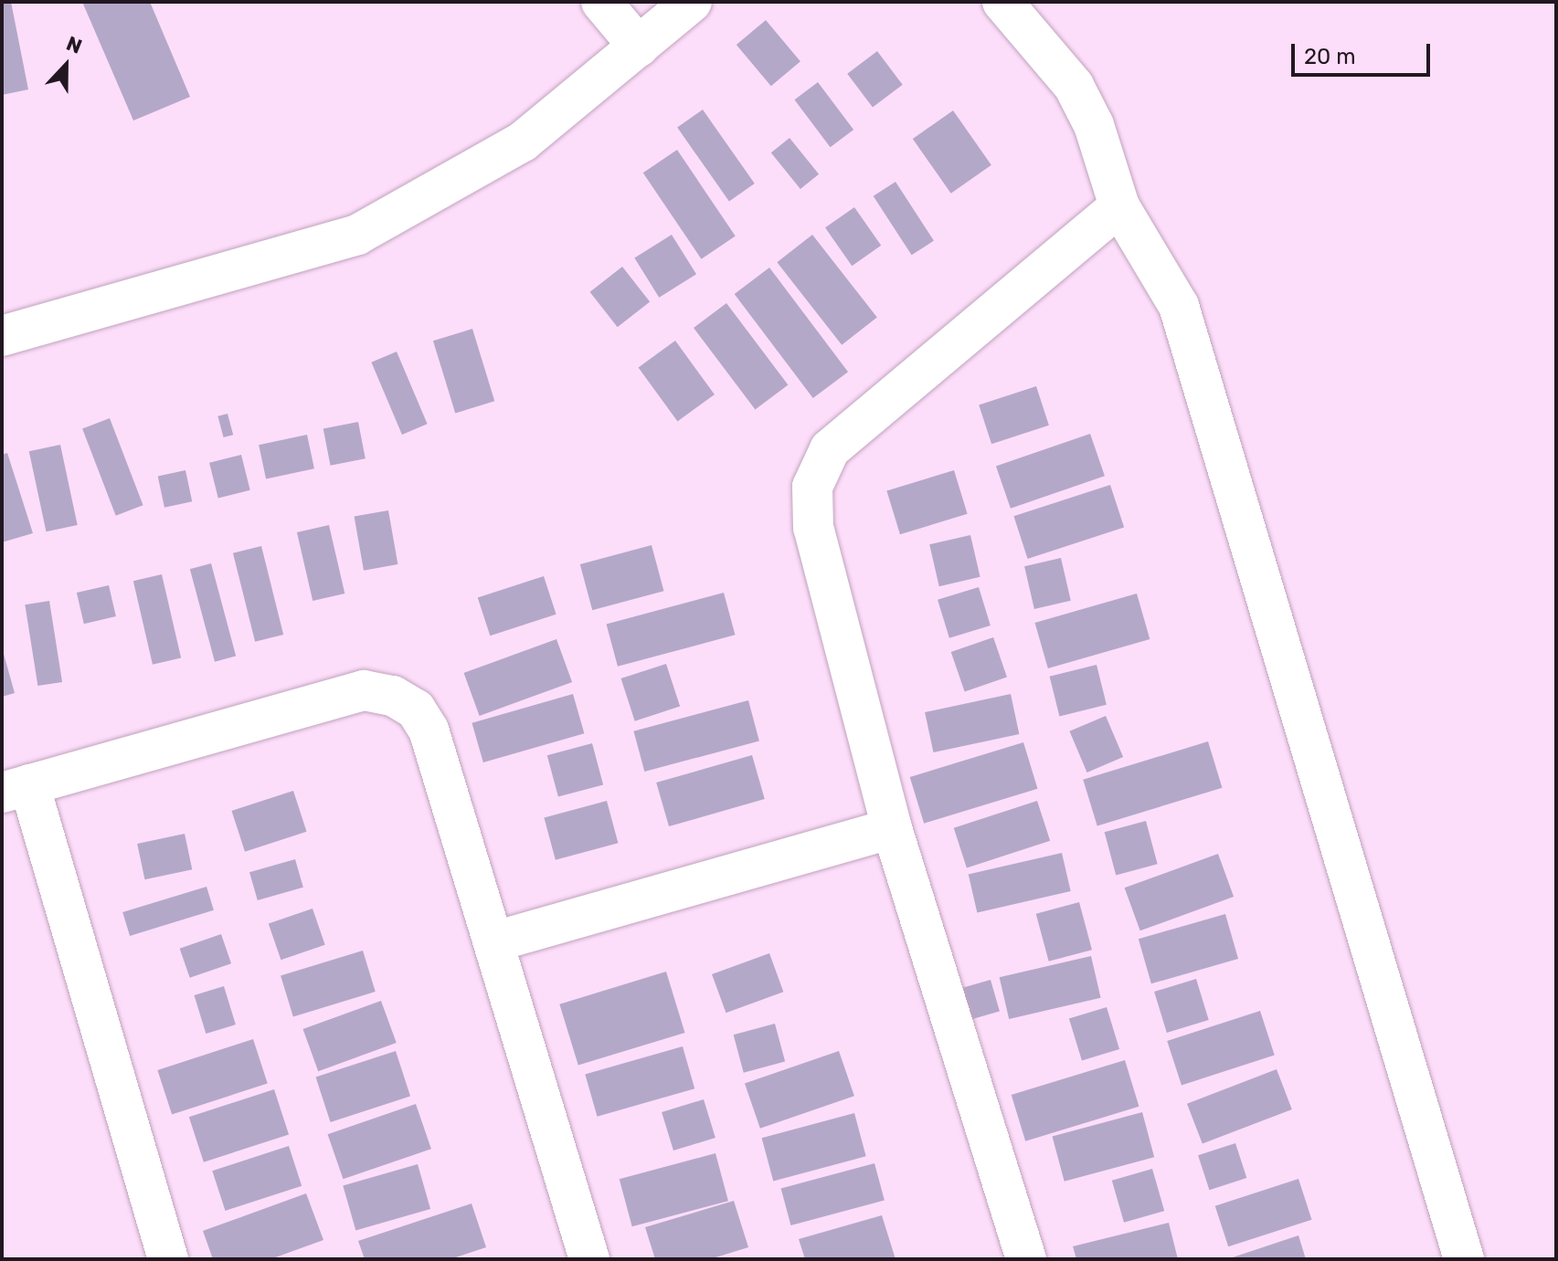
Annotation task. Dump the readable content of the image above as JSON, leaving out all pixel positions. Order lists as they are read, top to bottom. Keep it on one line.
{"scale_bar":"20 m","north":"top"}
